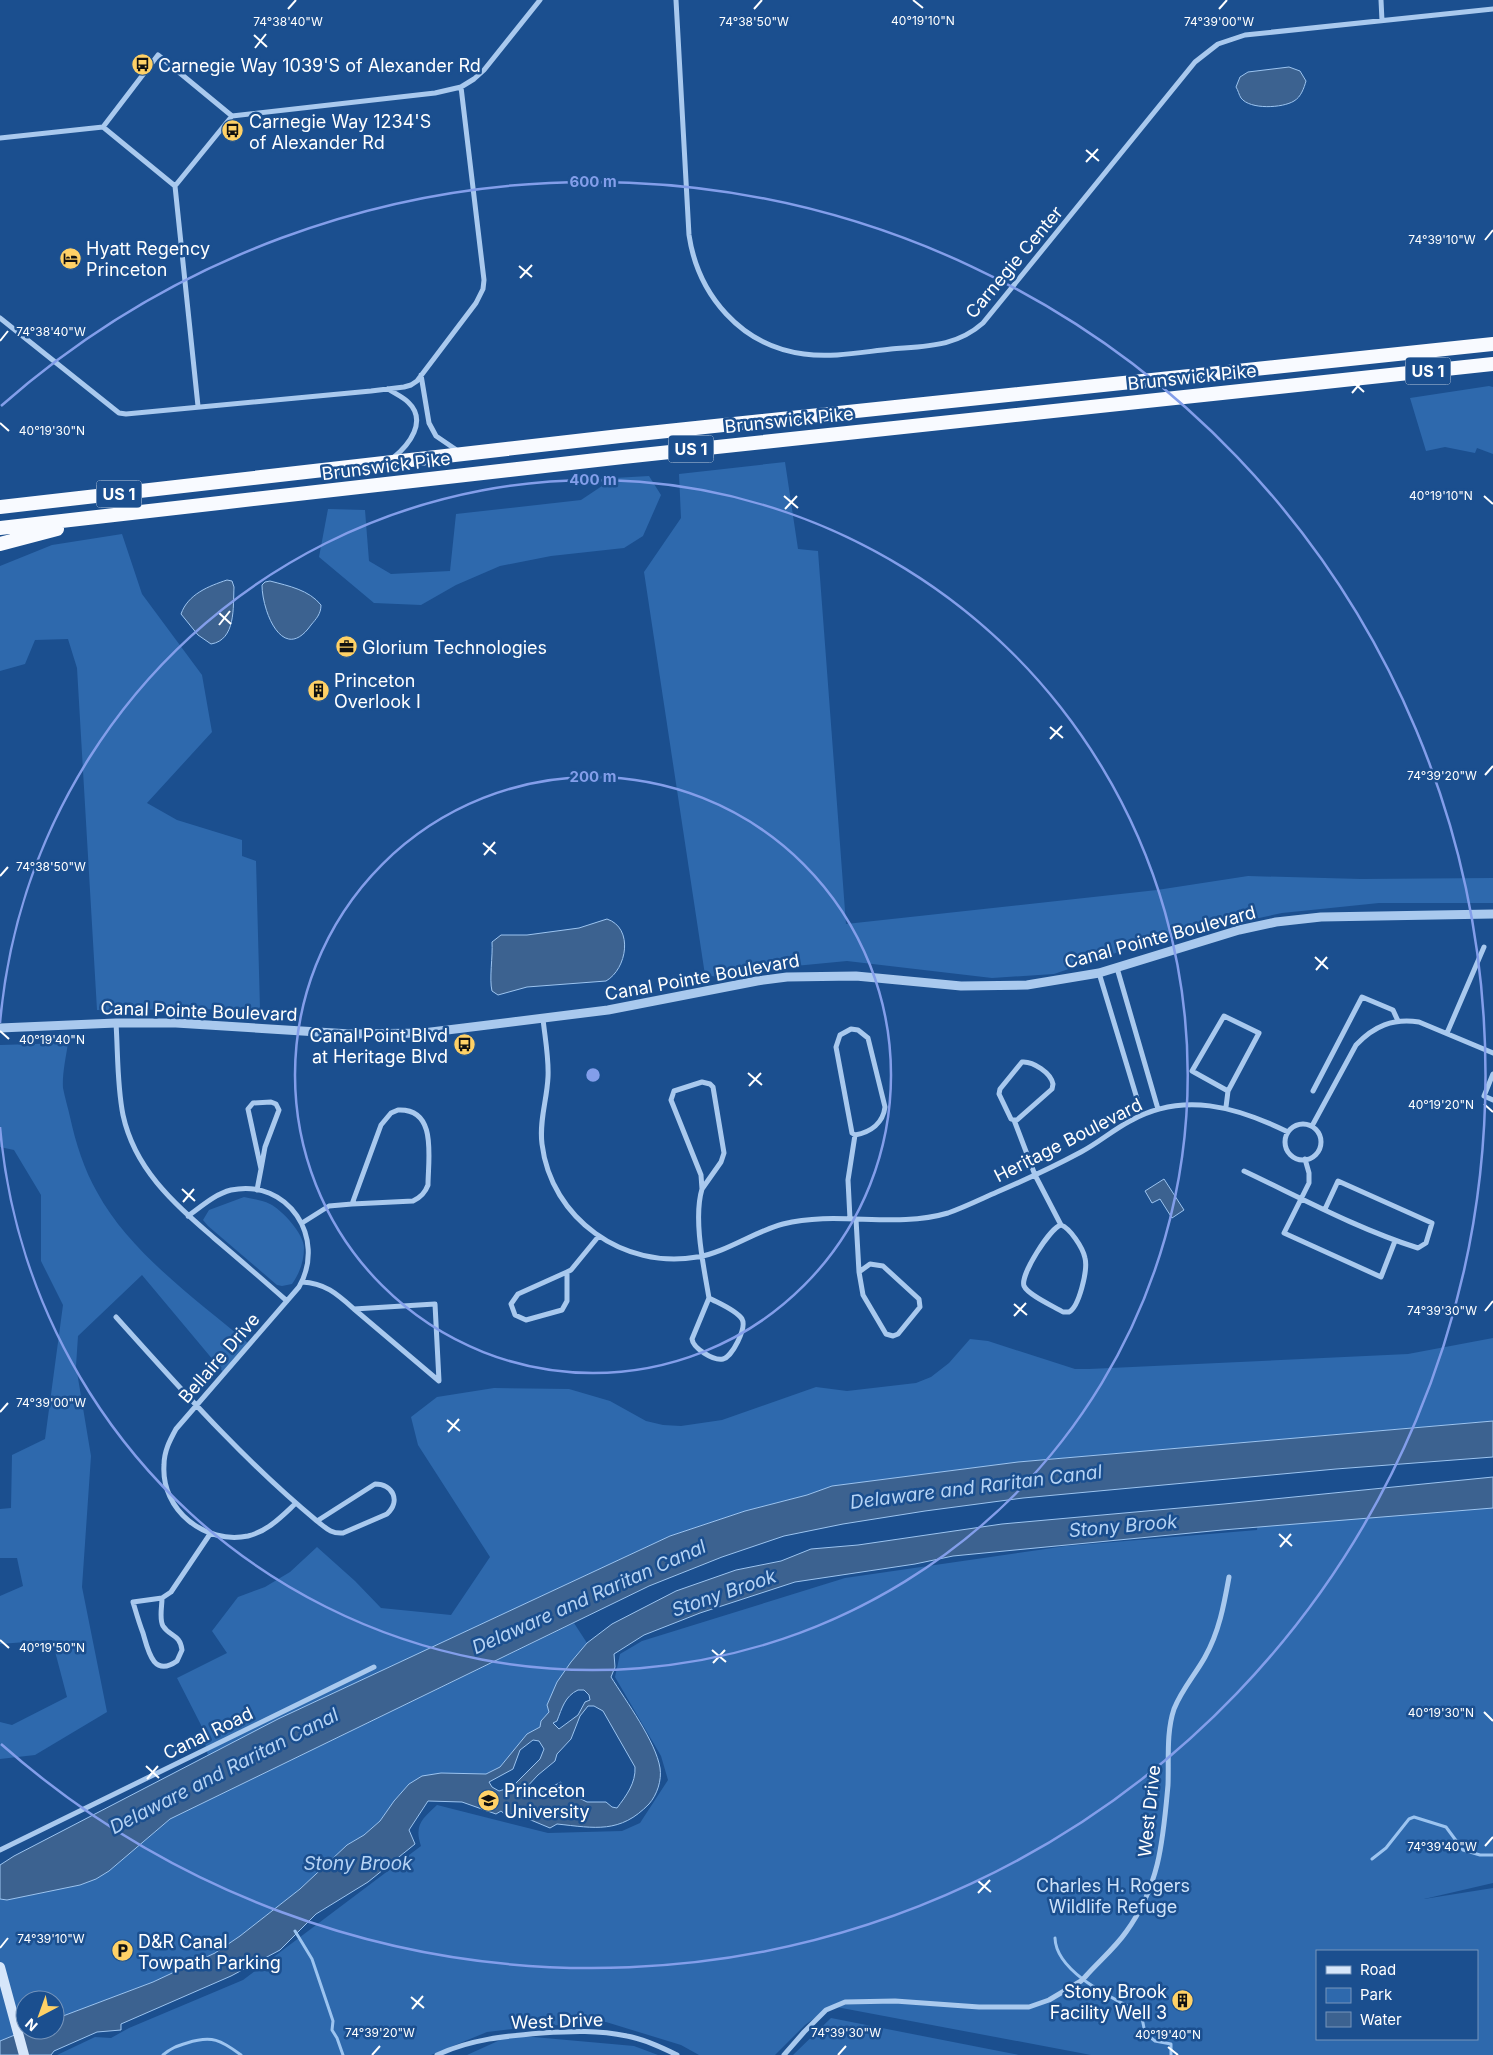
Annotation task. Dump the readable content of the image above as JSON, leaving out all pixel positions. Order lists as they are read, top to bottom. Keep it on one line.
{"streets":{"highway":["US 1","Brunswick Pike"],"street":["Carnegie Center","Canal Pointe Boulevard","Heritage Boulevard","Bellaire Drive","Canal Road","West Drive"]},"crossings":[["Canal Pointe Boulevard","Heritage Boulevard"]],"water":["Delaware and Raritan Canal","Stony Brook"],"parks":["Charles H. Rogers Wildlife Refuge"],"places":{"bus stop":["Carnegie Way 1039'S of Alexander Rd","Carnegie Way 1234'S of Alexander Rd","Canal Point Blvd at Heritage Blvd"],"hotel":["Hyatt Regency Princeton"],"office":["Glorium Technologies"],"building":["Princeton Overlook I","Stony Brook Facility Well 3"],"school or university":["Princeton University"],"parking":["D&R Canal Towpath Parking"]},"legend":["Road","Park","Water"],"north":"bottom left","coordinates":["40°19'10\"N","74°38'40\"W","74°38'50\"W","74°39'00\"W","74°39'10\"W","40°19'30\"N","74°39'20\"W","40°19'40\"N","40°19'20\"N","74°39'30\"W","40°19'50\"N","74°39'40\"W"],"rings":["600 m","400 m","200 m"]}
